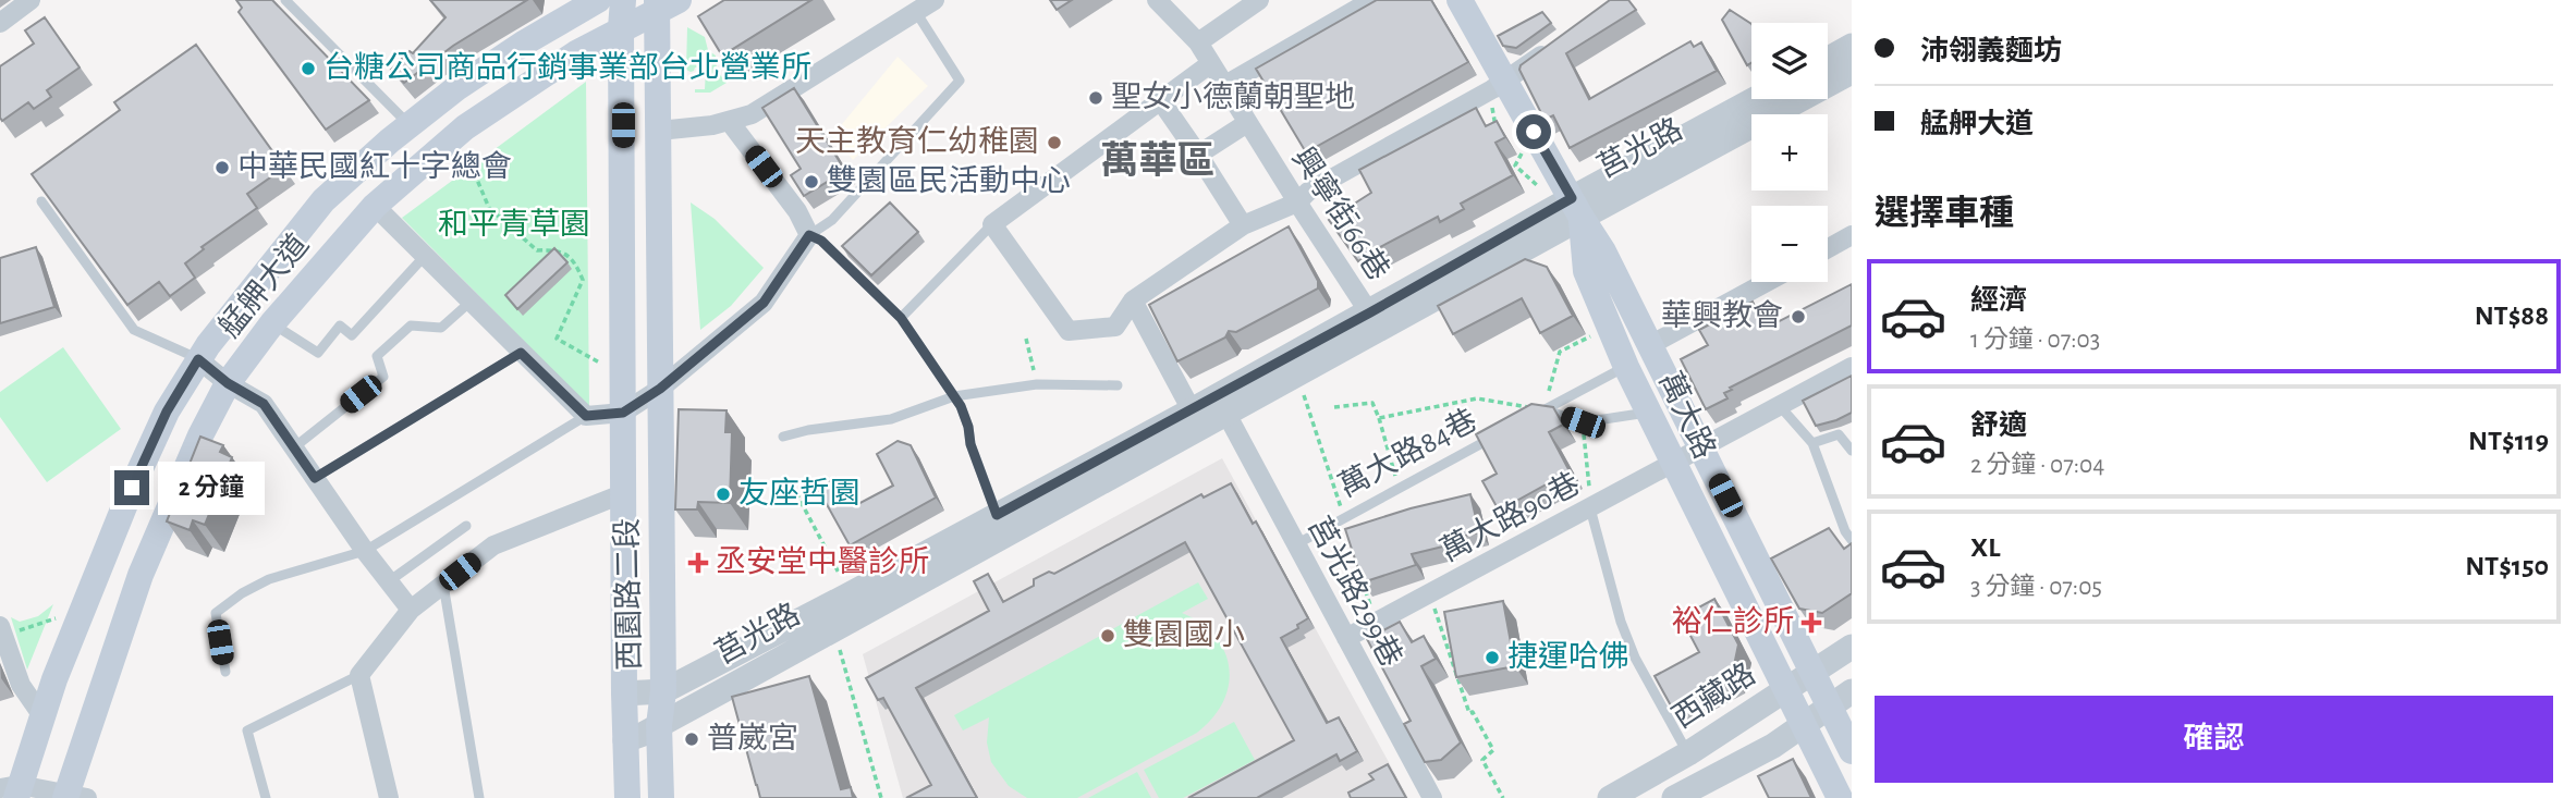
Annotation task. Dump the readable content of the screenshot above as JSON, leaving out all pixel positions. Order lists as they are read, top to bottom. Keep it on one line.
{"streets":{"main road":["艋舺大道","萬大路","西園路二段"],"street":["莒光路","興寧街66巷","萬大路90巷","莒光路299巷","西藏路"],"lane":["萬大路84巷"]},"crossings":[["莒光路","興寧街66巷"],["莒光路","萬大路"],["莒光路","莒光路299巷"],["莒光路","西園路二段"],["艋舺大道","西園路二段"],["萬大路","萬大路90巷"],["萬大路","西藏路"],["萬大路84巷","莒光路299巷"],["萬大路90巷","莒光路299巷"]],"districts":["萬華區"],"parks":["和平青草園"],"places":{"other":["台糖公司商品行銷事業部台北營業所","聖女小德蘭朝聖地","天主教育仁幼稚園","中華民國紅十字總會","雙園區民活動中心","華興教會","友座哲園","雙園國小","捷運哈佛","普崴宮"],"health":["丞安堂中醫診所","裕仁診所"]},"page":{"banner":["沛翎義麵坊","艋舺大道"],"map_buttons":["+","−"],"heading":"選擇車種","list":[{"name":"經濟","note":"1 分鐘 · 07:03","value":"NT$88"},{"name":"舒適","note":"2 分鐘 · 07:04","value":"NT$119"},{"name":"XL","note":"3 分鐘 · 07:05","value":"NT$150"}],"bubble":"2 分鐘","buttons":"確認"}}
